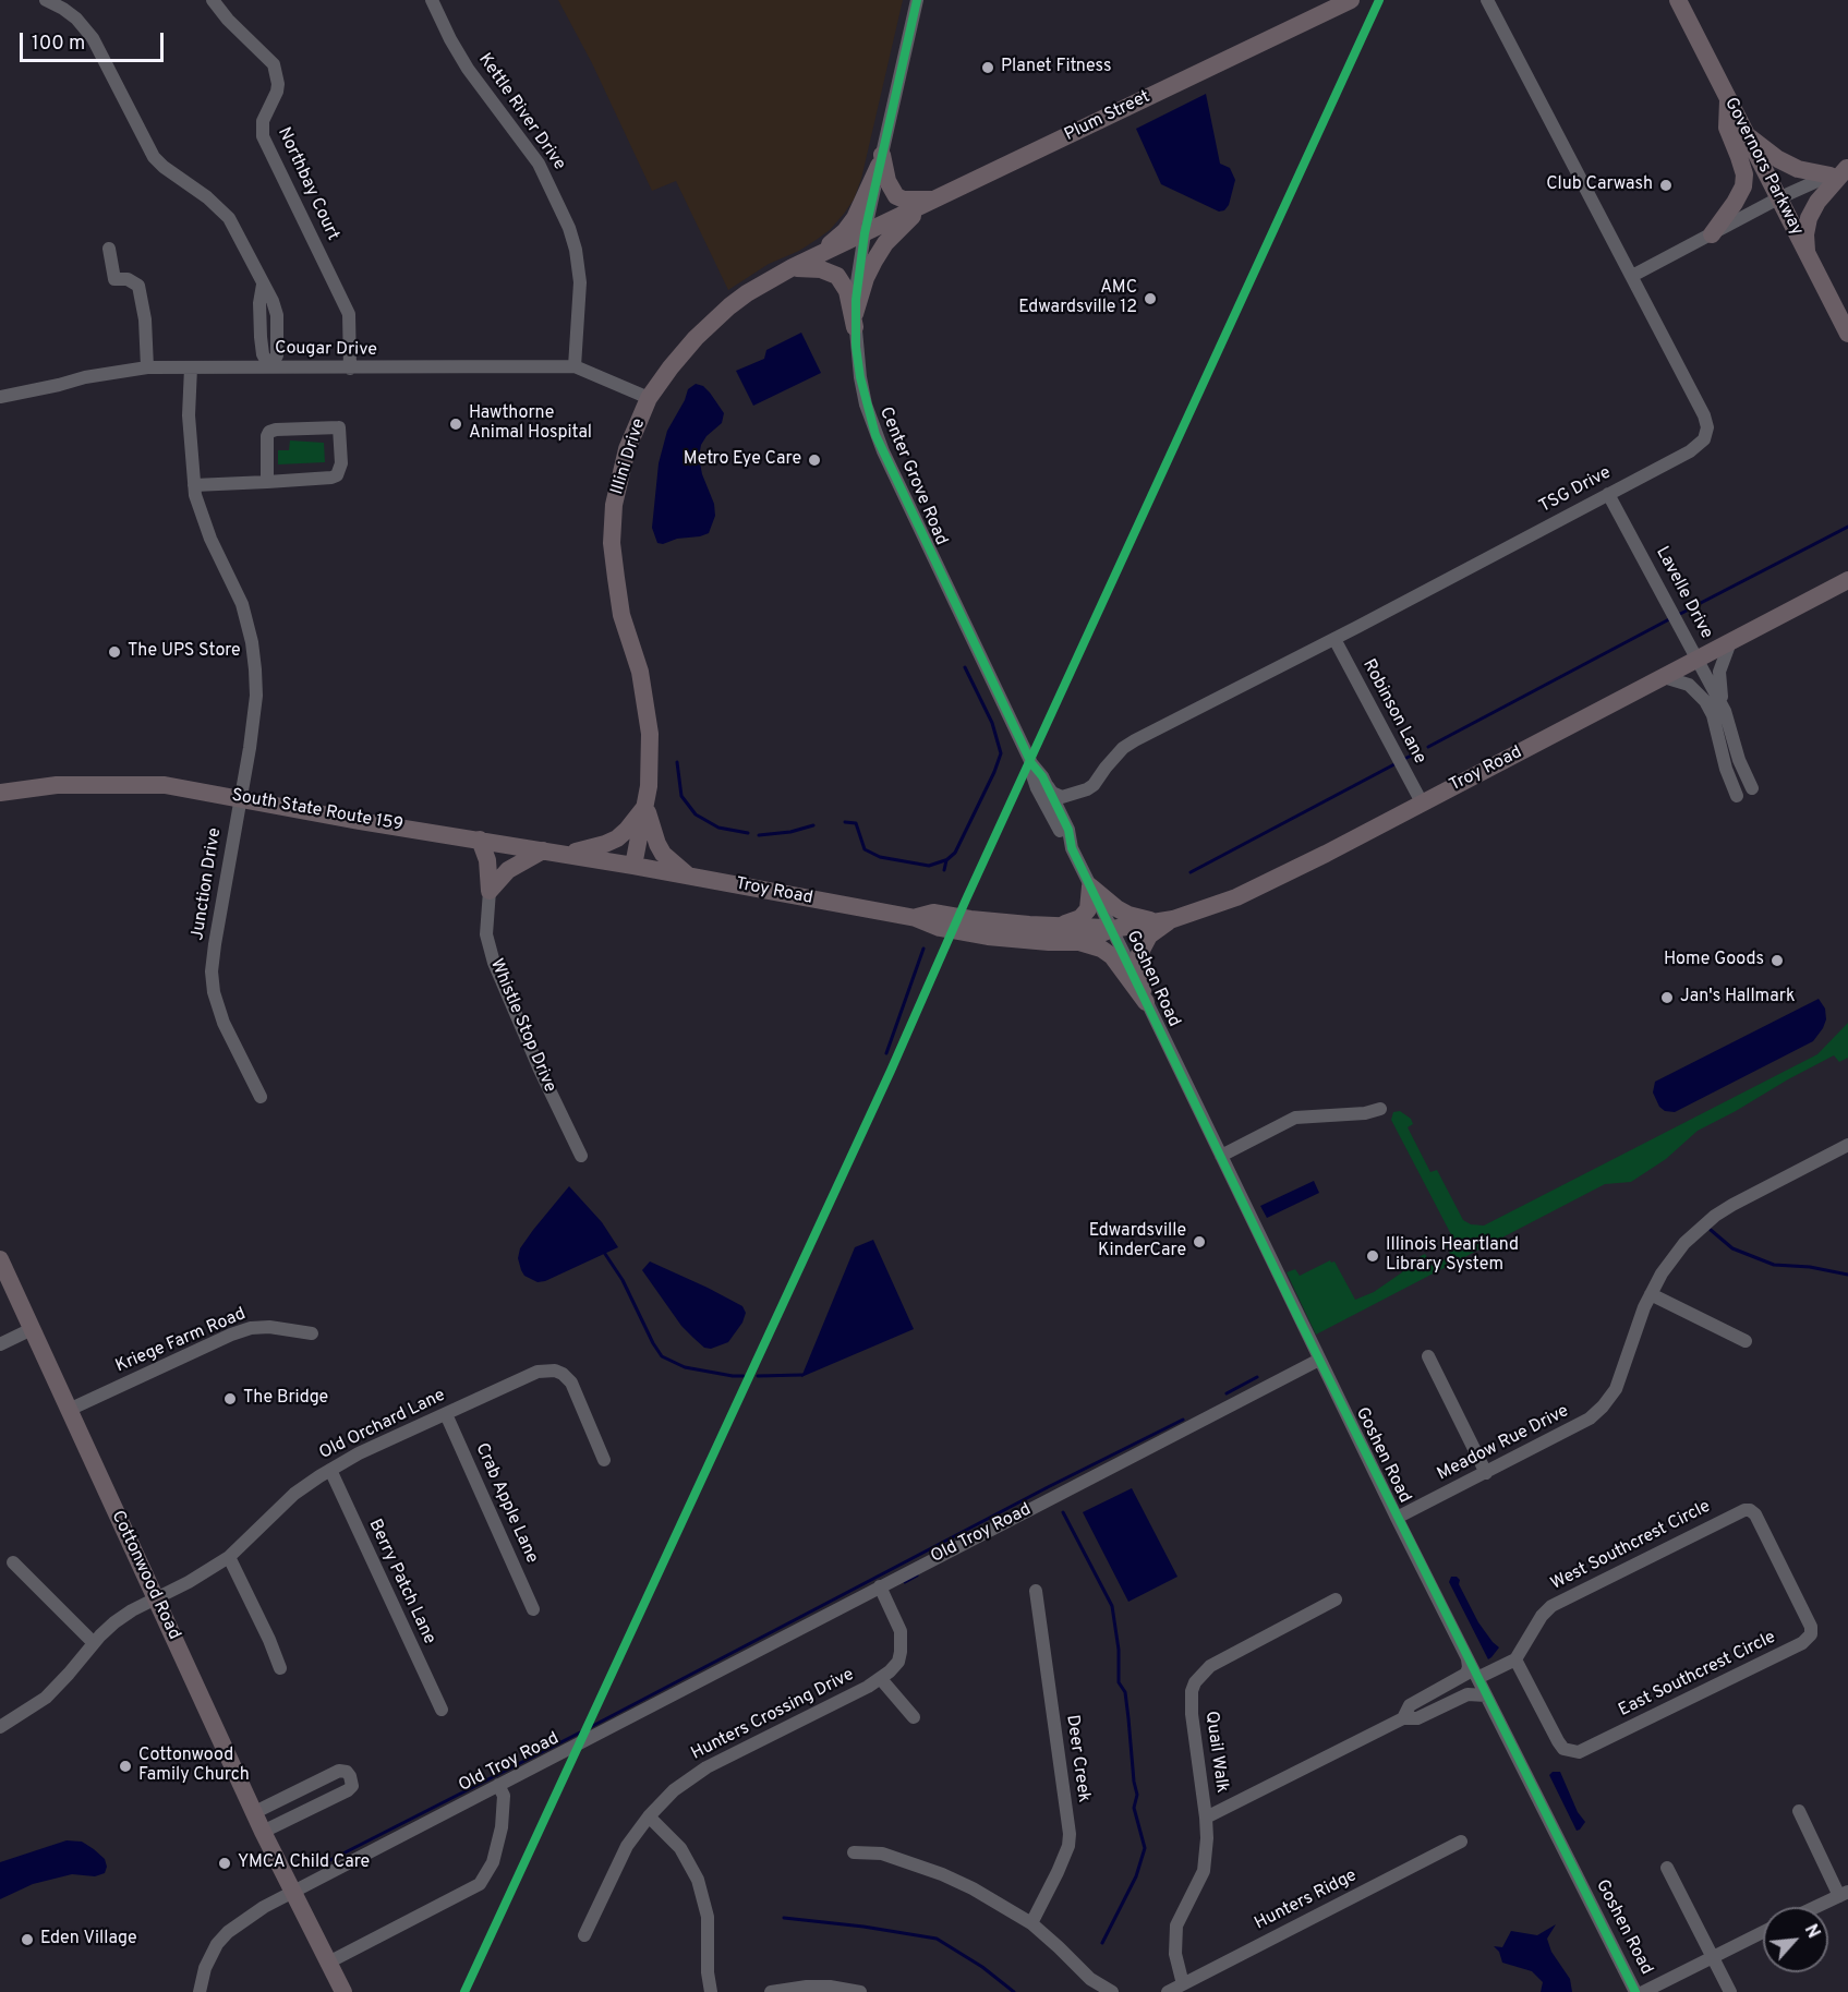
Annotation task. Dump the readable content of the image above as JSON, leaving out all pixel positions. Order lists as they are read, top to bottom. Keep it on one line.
{"streets":{"main road":["Plum Street","Governors Parkway","Illini Drive","Troy Road","South State Route 159","Whistle Stop Drive","Cottonwood Road"],"street":["Kettle River Drive","Northbay Court","Cougar Drive","Center Grove Road","TSG Drive","Lavelle Drive","Robinson Lane","Junction Drive","Goshen Road","Kriege Farm Road","Old Orchard Lane","Meadow Rue Drive","Crab Apple Lane","Old Troy Road","West Southcrest Circle","Berry Patch Lane","East Southcrest Circle","Hunters Crossing Drive","Quail Walk","Deer Creek","Hunters Ridge"]},"crossings":[["Kettle River Drive","Cougar Drive"],["Plum Street","Illini Drive"],["Plum Street","Center Grove Road"],["Northbay Court","Cougar Drive"],["Cougar Drive","Illini Drive"],["Cougar Drive","Junction Drive"],["Illini Drive","Center Grove Road"],["Illini Drive","Troy Road"],["Illini Drive","South State Route 159"],["Center Grove Road","TSG Drive"],["Center Grove Road","Troy Road"],["Center Grove Road","Goshen Road"],["TSG Drive","Lavelle Drive"],["TSG Drive","Robinson Lane"],["Lavelle Drive","Troy Road"],["Robinson Lane","Troy Road"],["Troy Road","South State Route 159"],["Troy Road","Goshen Road"],["South State Route 159","Junction Drive"],["South State Route 159","Whistle Stop Drive"],["Goshen Road","Meadow Rue Drive"],["Goshen Road","Old Troy Road"],["Kriege Farm Road","Cottonwood Road"],["Old Orchard Lane","Crab Apple Lane"],["Old Orchard Lane","Cottonwood Road"],["Old Orchard Lane","Berry Patch Lane"],["Old Troy Road","Cottonwood Road"],["Old Troy Road","Hunters Crossing Drive"],["West Southcrest Circle","East Southcrest Circle"],["Quail Walk","Hunters Ridge"]],"places":["Planet Fitness","Club Carwash","AMC Edwardsville 12","Hawthorne Animal Hospital","Metro Eye Care","The UPS Store","Home Goods","Jan's Hallmark","Edwardsville KinderCare","Illinois Heartland Library System","The Bridge","Cottonwood Family Church","YMCA Child Care","Eden Village"],"scale_bar":"100 m","north":"top right"}
